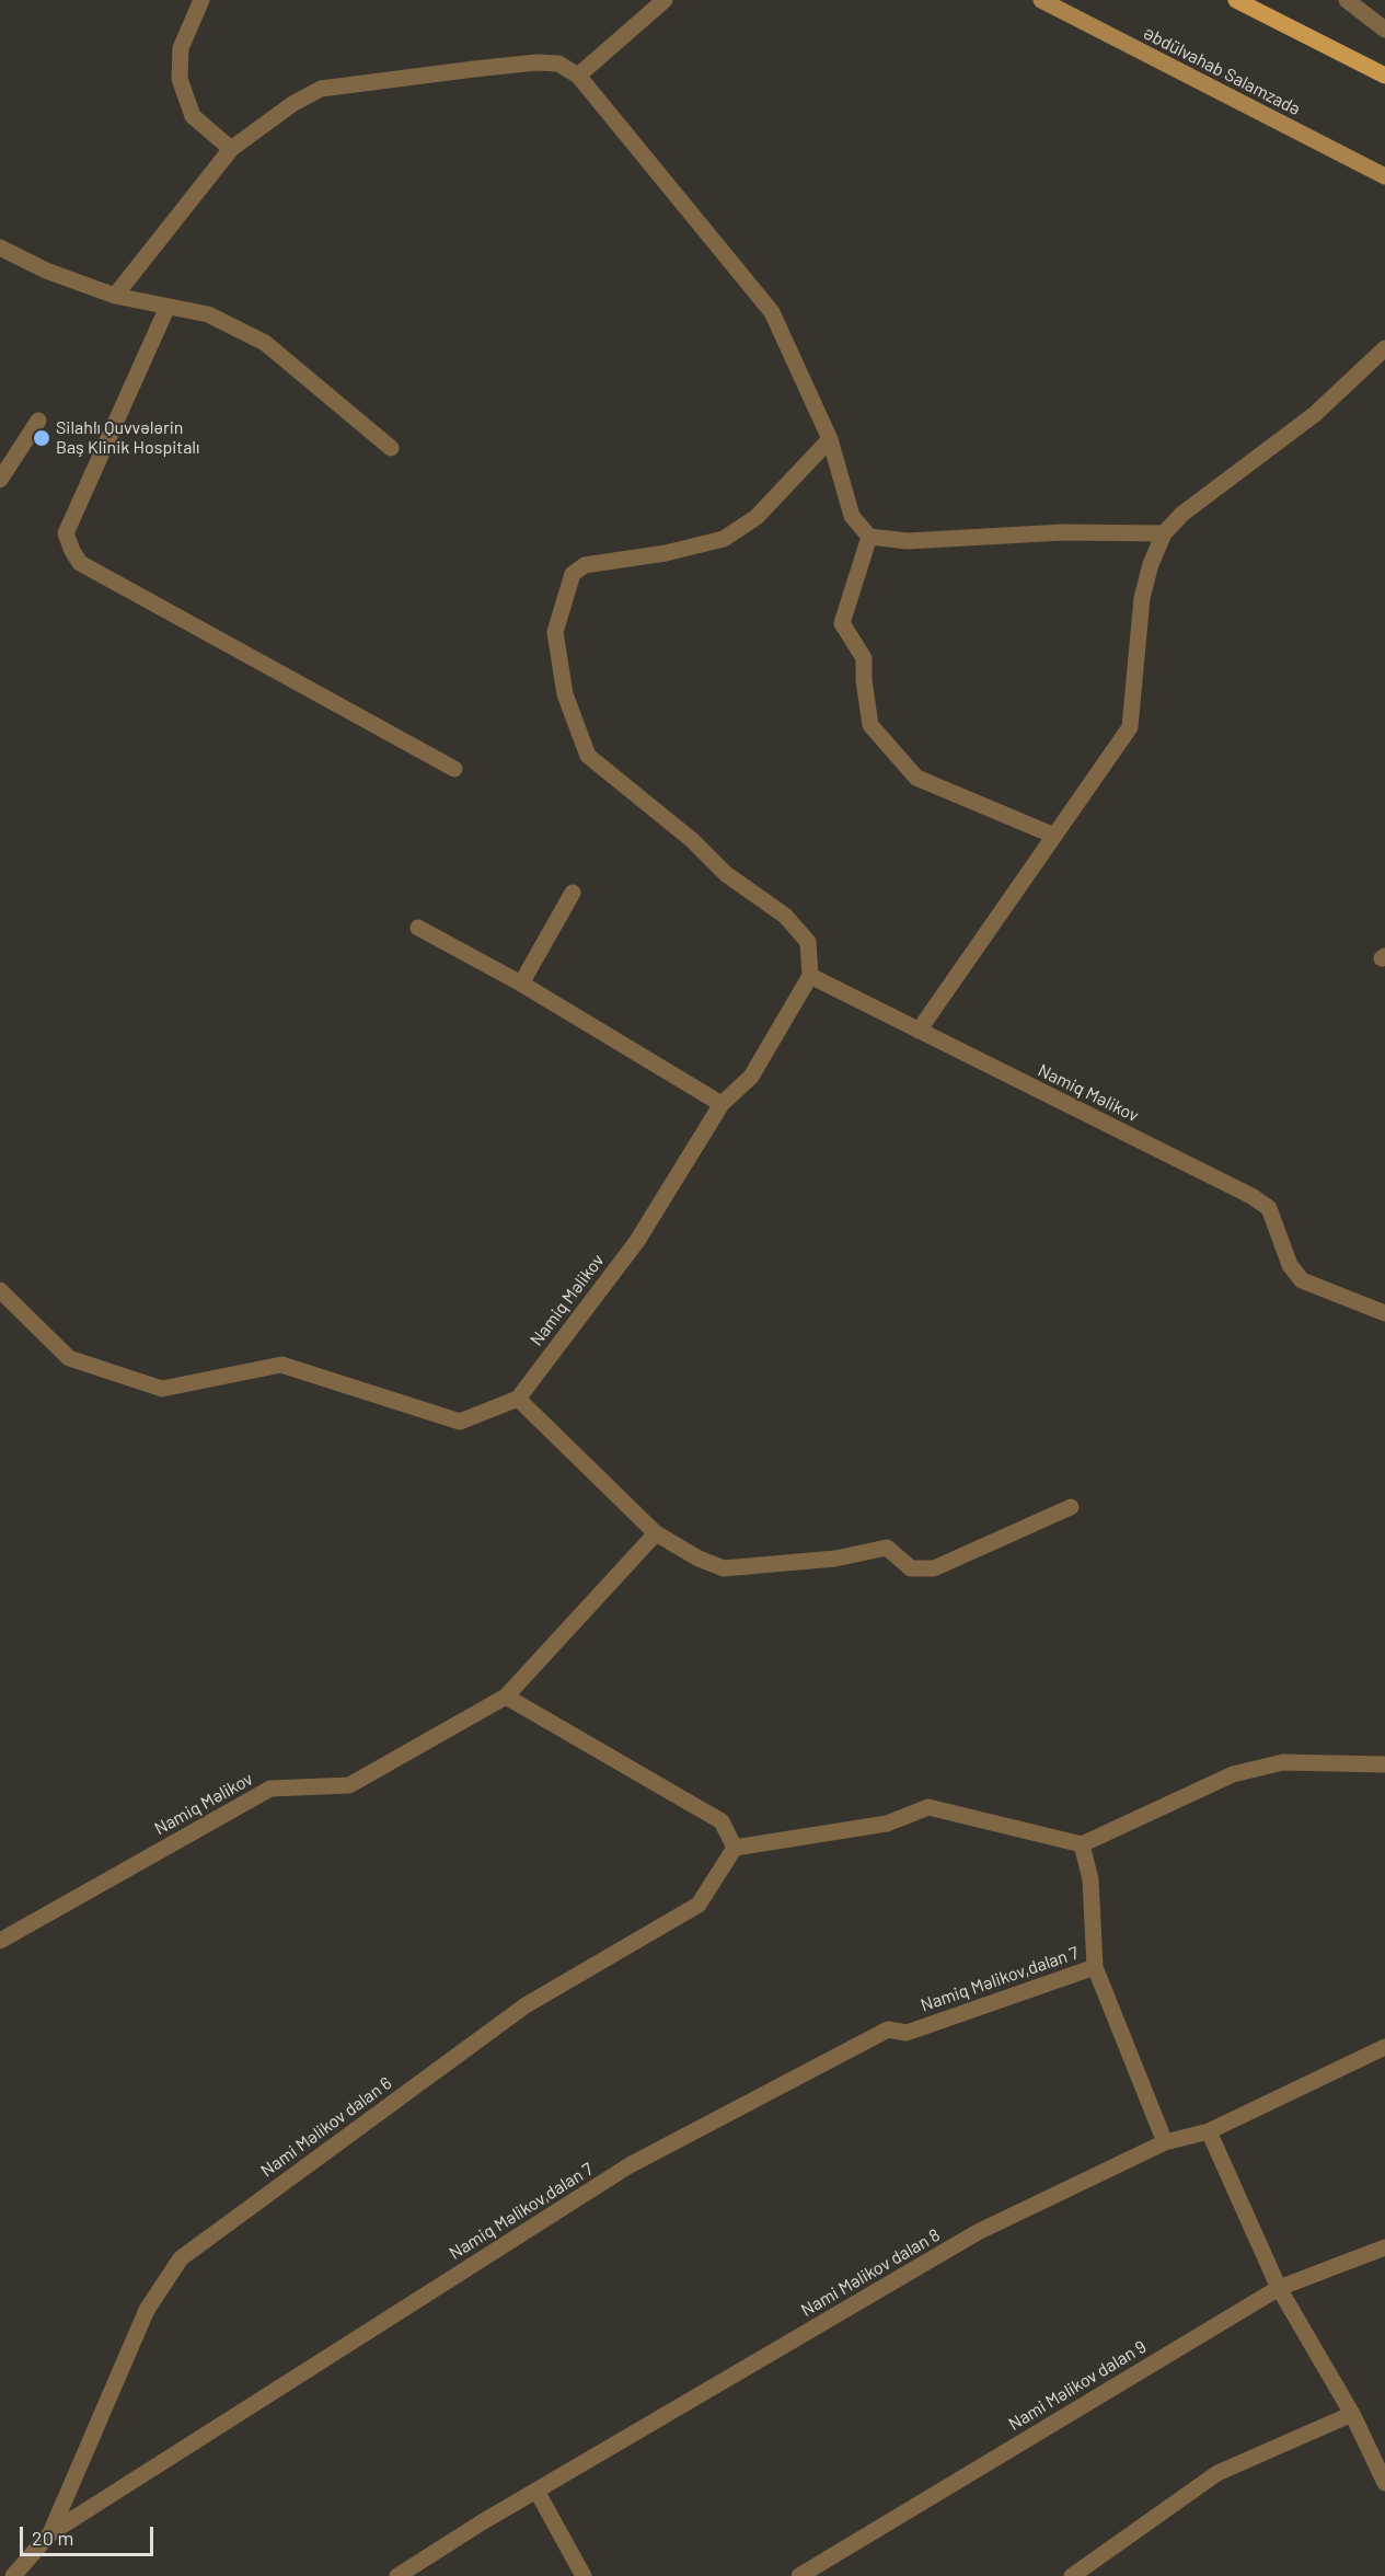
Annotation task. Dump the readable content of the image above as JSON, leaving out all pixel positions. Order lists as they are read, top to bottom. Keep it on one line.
{"streets":{"main road":["Əbdülvahab Salamzadə"],"street":["Namiq Məlikov","Namiq Məlikov,dalan 7","Nami Məlikov dalan 6","Nami Məlikov dalan 8","Nami Məlikov dalan 9"]},"crossings":[["Namiq Məlikov,dalan 7","Nami Məlikov dalan 6"]],"places":["Silahlı Quvvələrin Baş Klinik Hospitalı"],"scale_bar":"20 m"}
